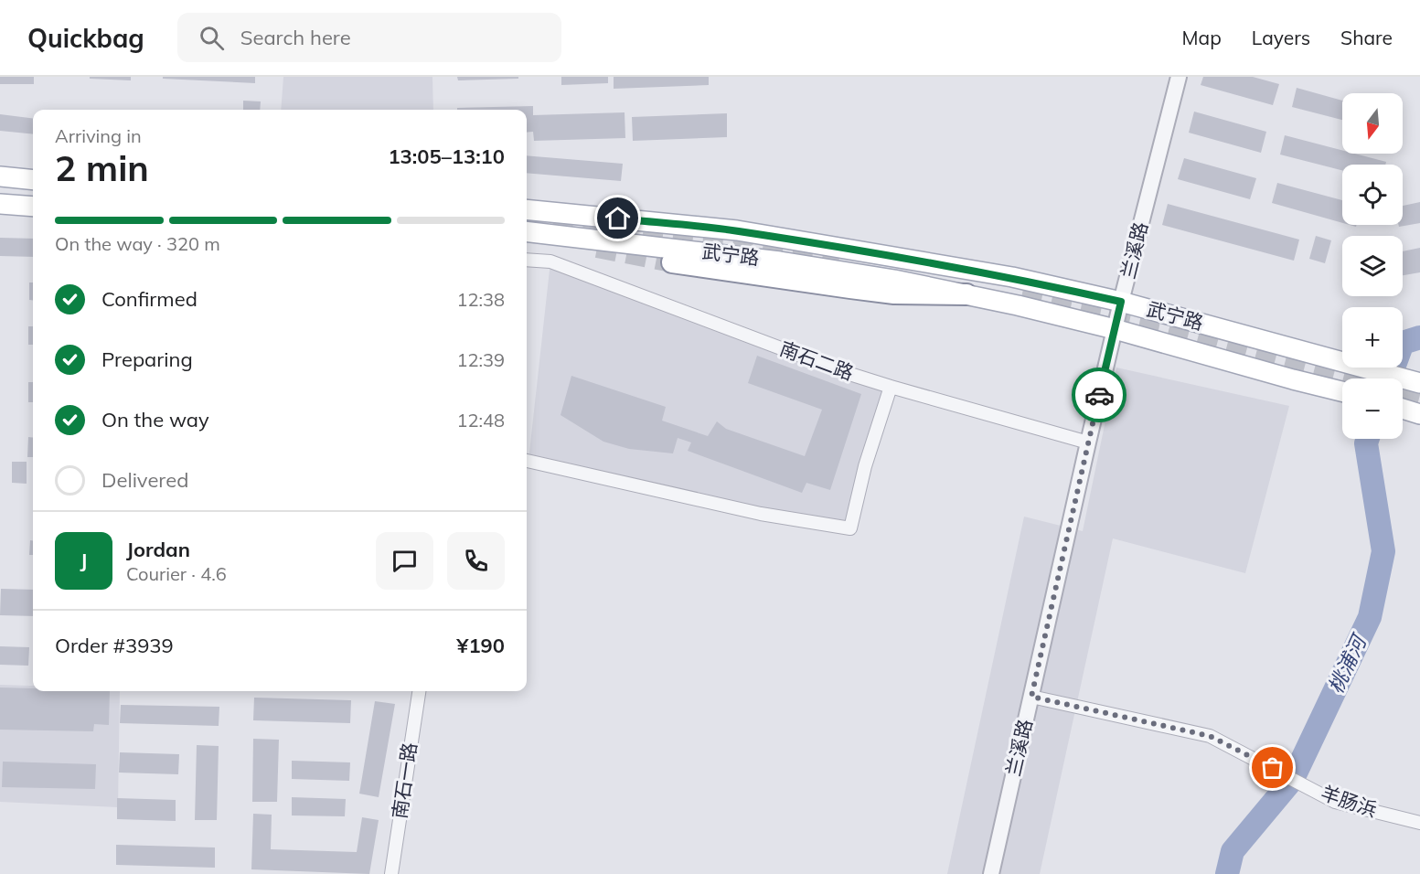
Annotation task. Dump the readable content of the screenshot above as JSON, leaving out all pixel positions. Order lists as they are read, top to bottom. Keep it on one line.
{"streets":{"main road":["武宁路"],"street":["兰溪路","南石二路","南石一路","羊肠浜"]},"crossings":[["兰溪路","武宁路"],["兰溪路","南石二路"],["兰溪路","羊肠浜"]],"water":["桃浦河"],"north":"bottom","page":{"header":"Quickbag","search":"Search here","nav":["Map","Layers","Share"],"map_buttons":["+","−"],"heading":["2 min","Arriving in","13:05–13:10"],"panel":["Jordan","Courier · 4.6","Order #3939","¥190"],"bar":"On the way · 320 m","list":[["Confirmed","12:38"],["Preparing","12:39"],["On the way","12:48"],"Delivered"],"round":"J"}}
